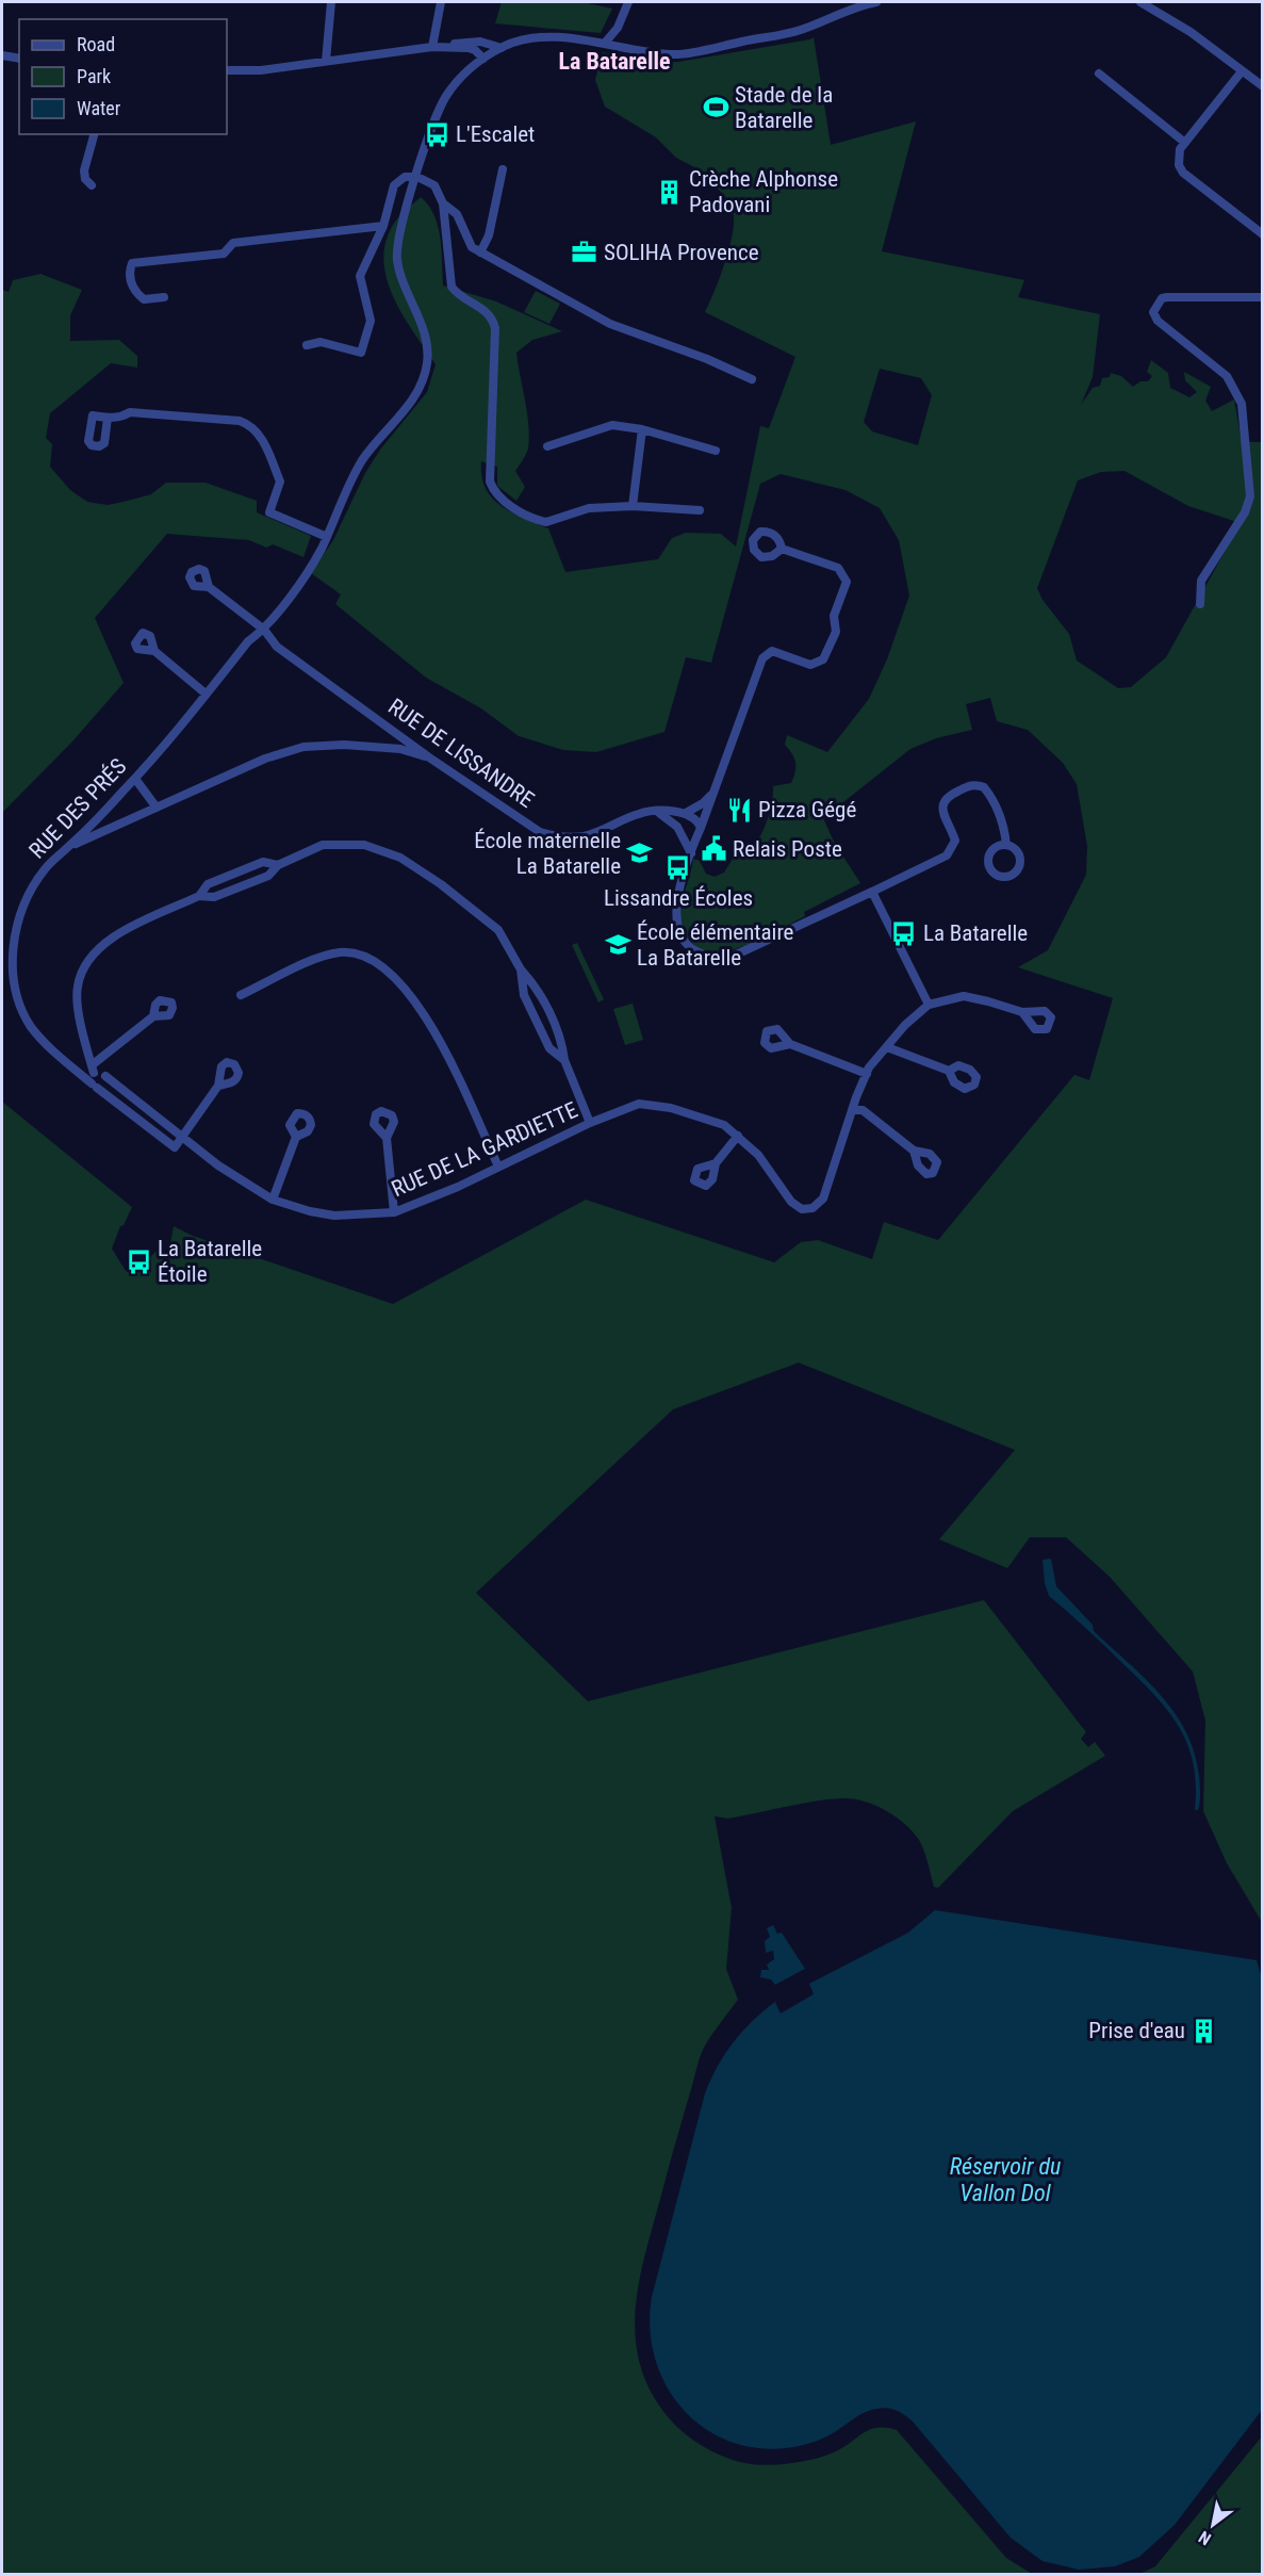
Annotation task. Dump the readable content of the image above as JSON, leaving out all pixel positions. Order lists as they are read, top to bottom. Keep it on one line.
{"streets":{"street":["RUE DE LISSANDRE","RUE DES PRÉS","RUE DE LA GARDIETTE"]},"crossings":[["RUE DE LISSANDRE","RUE DES PRÉS"],["RUE DES PRÉS","RUE DE LA GARDIETTE"]],"districts":["La Batarelle"],"water":["Réservoir du Vallon Dol"],"places":{"sports":["Stade de la Batarelle"],"bus stop":["L'Escalet","Lissandre Écoles","La Batarelle","La Batarelle Étoile"],"building":["Crèche Alphonse Padovani","Prise d'eau"],"office":["SOLIHA Provence"],"restaurant":["Pizza Gégé"],"public building":["Relais Poste"],"school or university":["École maternelle La Batarelle","École élémentaire La Batarelle"]},"legend":["Road","Park","Water"],"north":"bottom left"}
